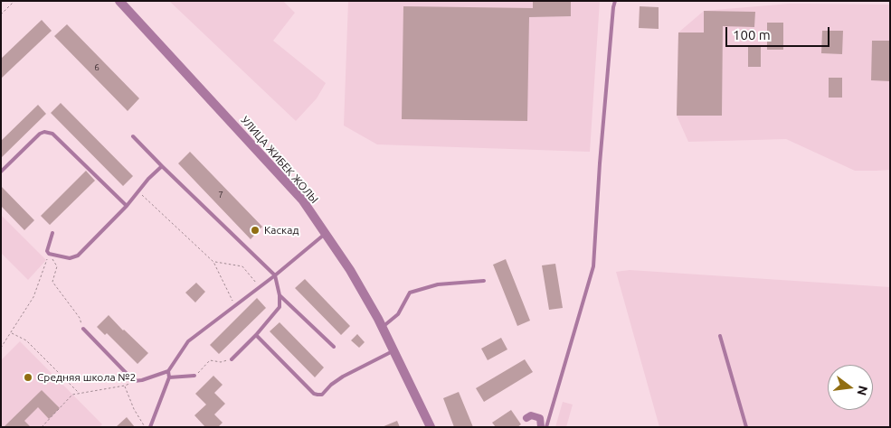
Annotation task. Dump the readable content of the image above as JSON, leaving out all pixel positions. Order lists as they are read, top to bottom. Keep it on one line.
{"streets":{"street":["УЛИЦА ЖИБЕК ЖОЛЫ"]},"places":["Каскад","Средняя школа №2"],"house_numbers":["6","7"],"scale_bar":"100 m","north":"right"}
